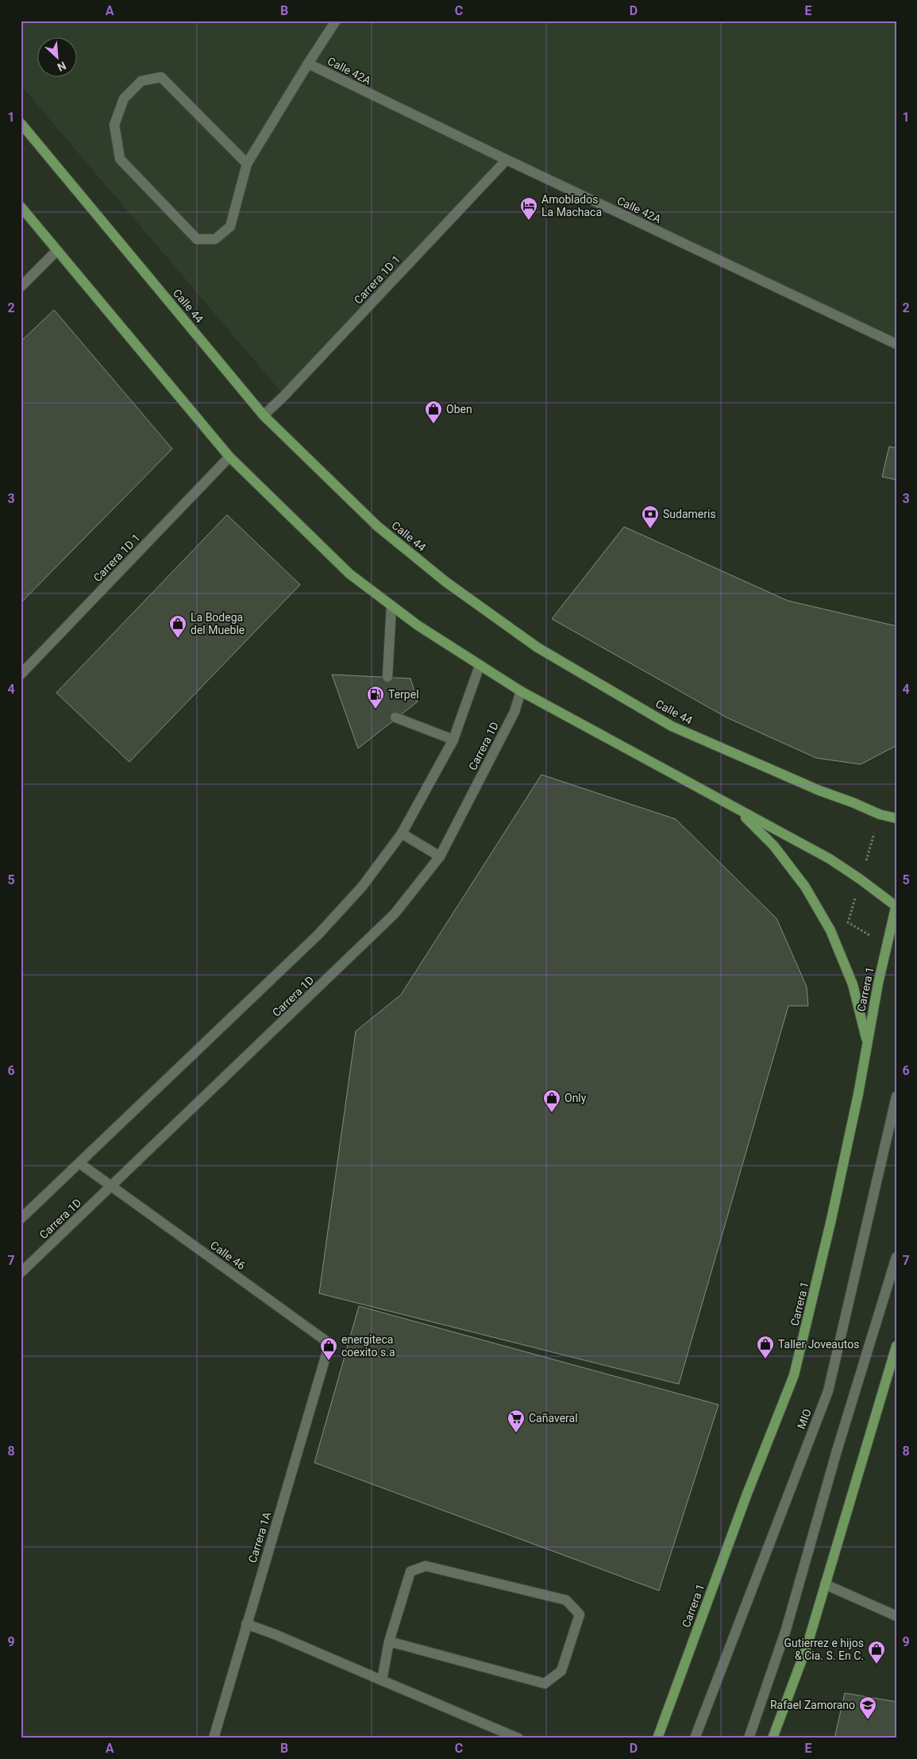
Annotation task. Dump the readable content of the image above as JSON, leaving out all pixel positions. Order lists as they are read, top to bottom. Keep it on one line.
{"streets":{"main road":["Calle 44","Carrera 1"],"street":["Calle 42A","Carrera 1D 1","Carrera 1D","Calle 46","MIO","Carrera 1A"]},"crossings":[["Calle 42A","Carrera 1D 1"],["Carrera 1D 1","Calle 44"],["Carrera 1D","Calle 46"],["Calle 46","Carrera 1A"]],"places":{"hotel":["Amoblados La Machaca"],"shop":["Oben","La Bodega del Mueble","Only","Taller Joveautos","energiteca coexito s.a","Gutierrez e hijos & Cia. S. En C."],"bank":["Sudameris"],"fuel station":["Terpel"],"supermarket":["Cañaveral"],"school or university":["Rafael Zamorano"]},"north":"bottom right","grid":{"columns":["A","B","C","D","E"],"rows":["1","2","3","4","5","6","7","8","9"]}}
